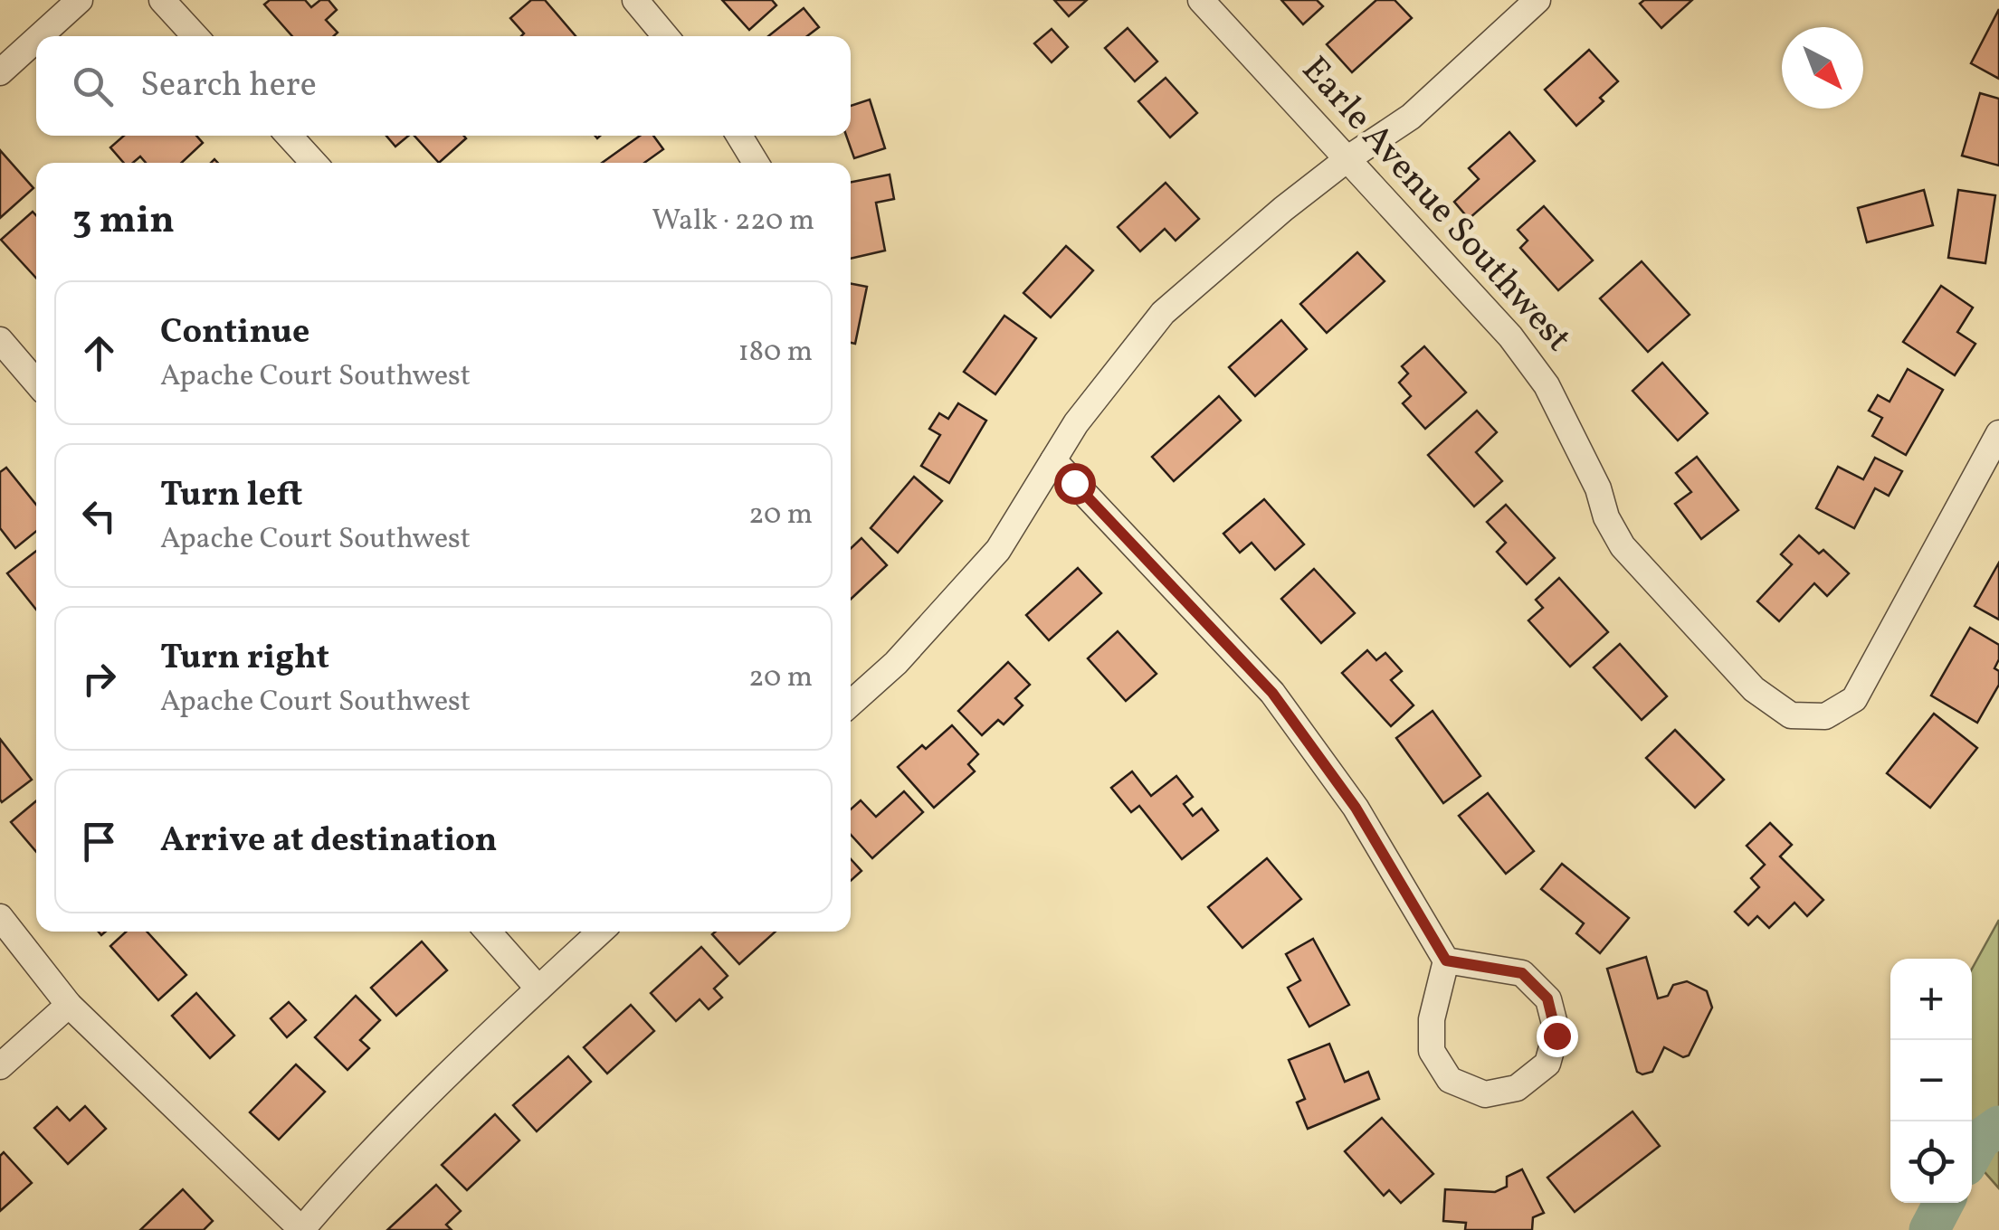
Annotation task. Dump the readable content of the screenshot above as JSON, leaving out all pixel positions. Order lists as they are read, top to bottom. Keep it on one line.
{"streets":{"street":["Earle Avenue Southwest"]},"north":"bottom right","page":{"search":"Search here","heading":["3 min","Walk · 220 m"],"list":[["Continue","Apache Court Southwest","180 m"],["Turn left","Apache Court Southwest","20 m"],["Turn right","Apache Court Southwest","20 m"],"Arrive at destination"],"map_buttons":["+","−"]}}
